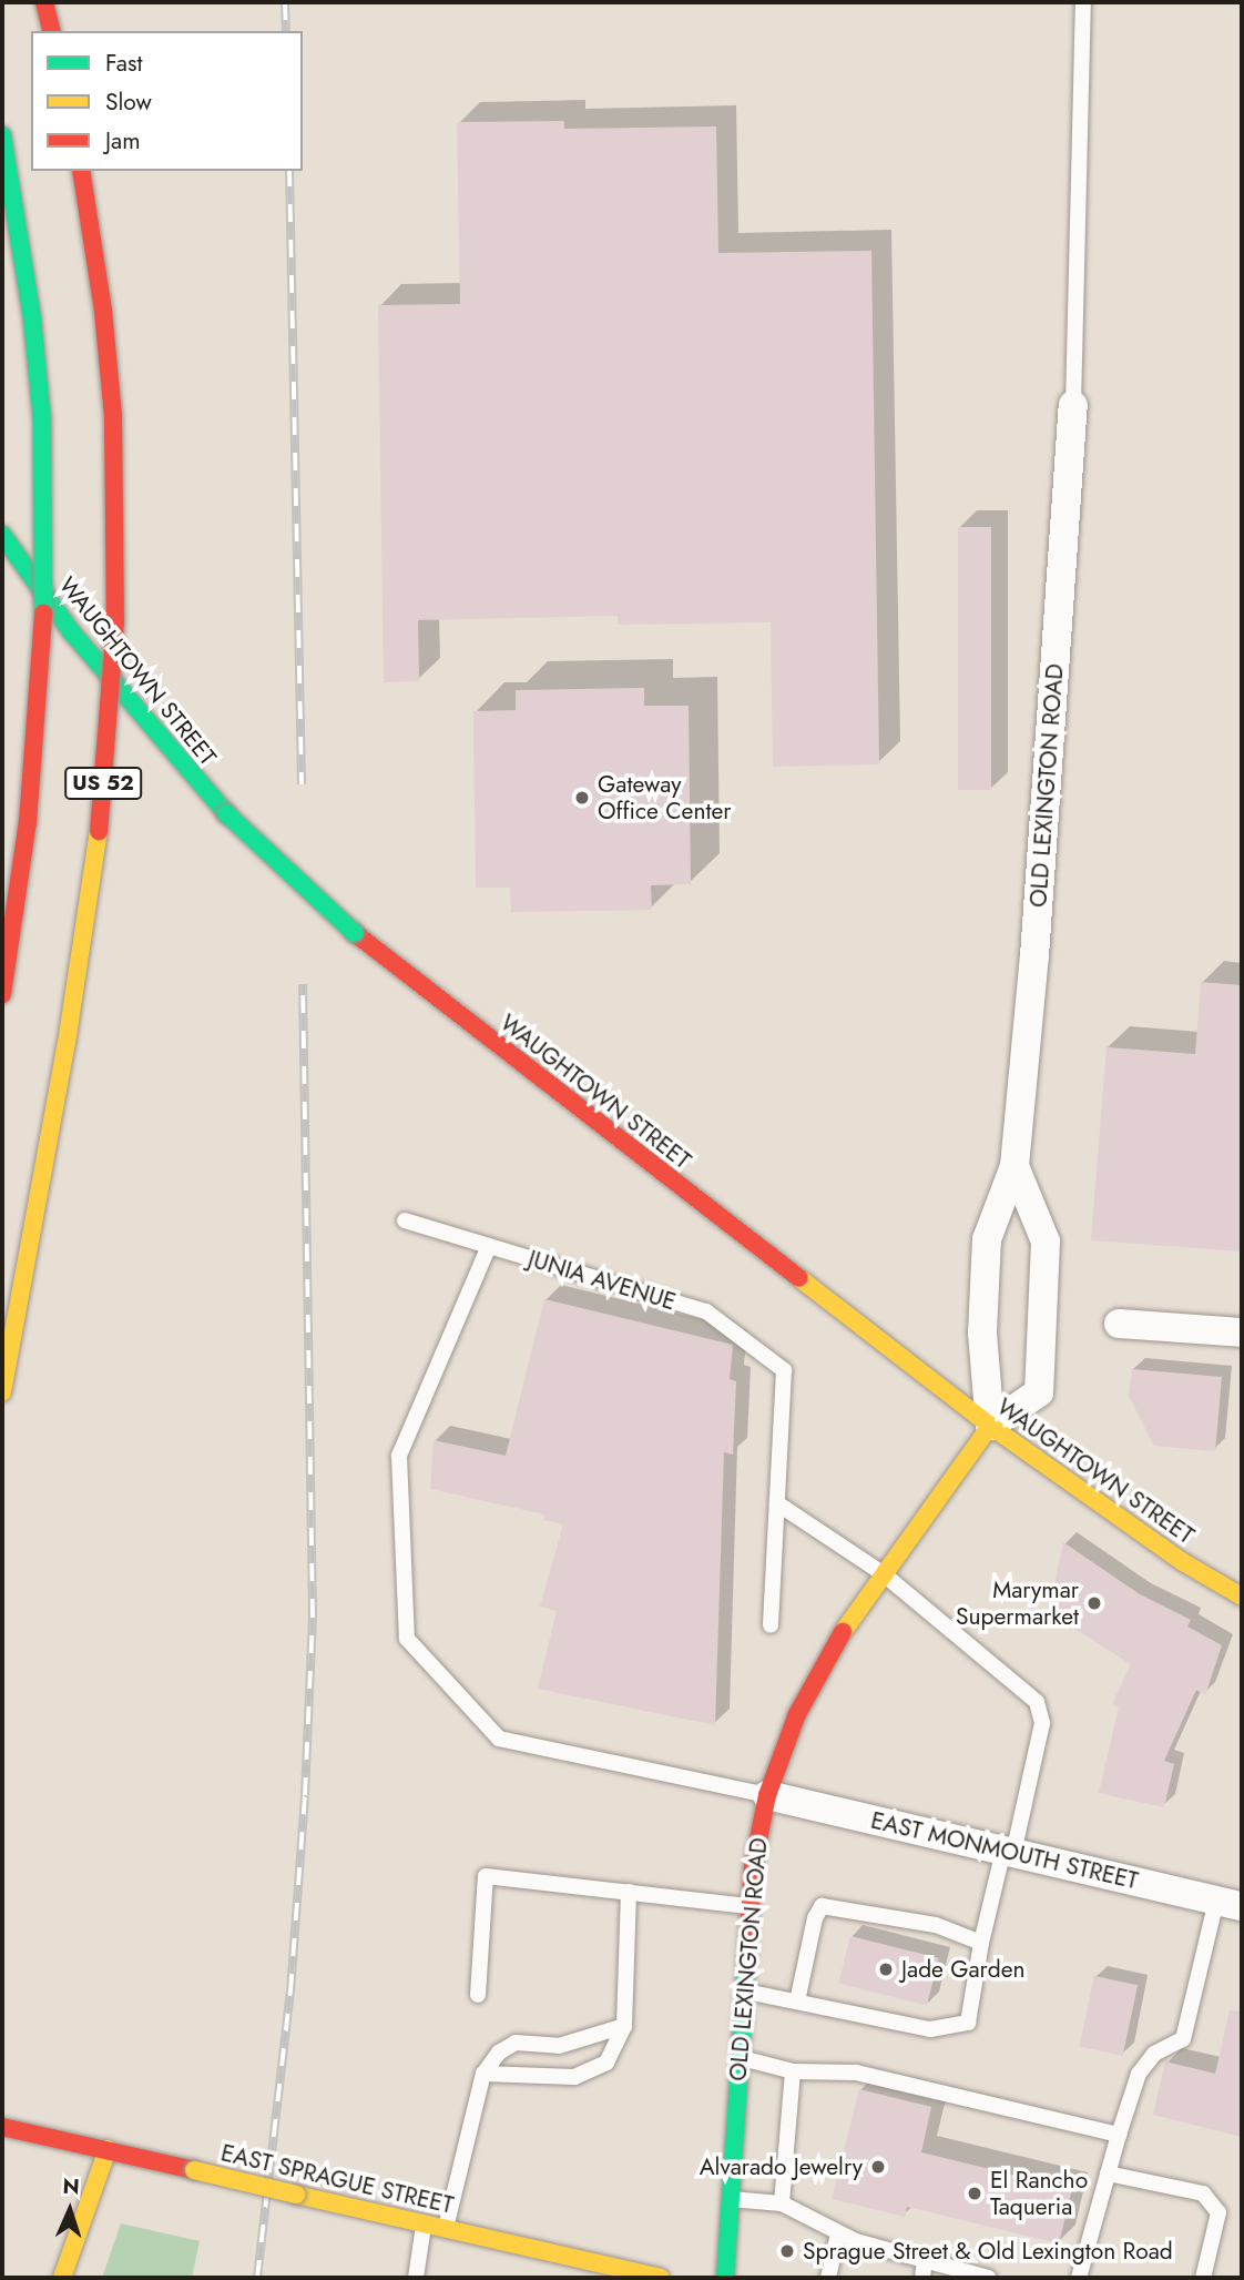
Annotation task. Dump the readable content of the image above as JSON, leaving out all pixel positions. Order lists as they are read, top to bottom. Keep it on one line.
{"streets":{"main road":["WAUGHTOWN STREET","US 52","OLD LEXINGTON ROAD","EAST SPRAGUE STREET"],"street":["EAST MONMOUTH STREET"],"lane":["JUNIA AVENUE"]},"crossings":[["WAUGHTOWN STREET","OLD LEXINGTON ROAD"],["OLD LEXINGTON ROAD","EAST MONMOUTH STREET"]],"places":["Gateway Office Center","Marymar Supermarket","Jade Garden","Alvarado Jewelry","El Rancho Taqueria","Sprague Street & Old Lexington Road"],"legend":["Fast","Slow","Jam"],"north":"top"}
